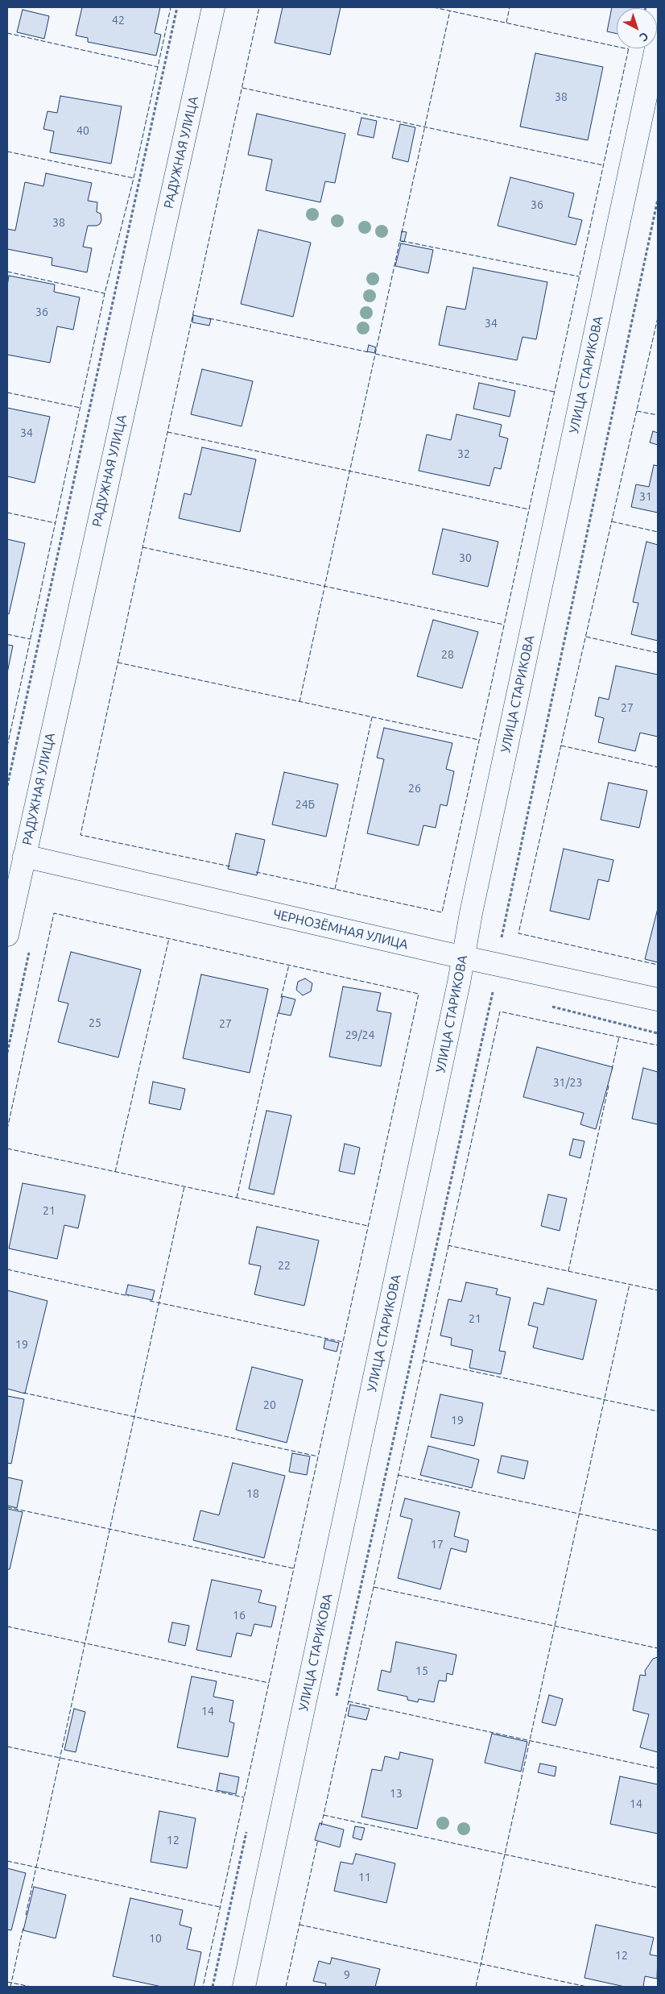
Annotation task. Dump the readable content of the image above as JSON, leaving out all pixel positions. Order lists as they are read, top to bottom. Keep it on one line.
{"streets":{"street":["РАДУЖНАЯ УЛИЦА","УЛИЦА СТАРИКОВА","ЧЕРНОЗЁМНАЯ УЛИЦА"]},"crossings":[["РАДУЖНАЯ УЛИЦА","ЧЕРНОЗЁМНАЯ УЛИЦА"],["УЛИЦА СТАРИКОВА","ЧЕРНОЗЁМНАЯ УЛИЦА"]],"house_numbers":["42","38","40","36","38","36","34","34","32","31","30","28","27","26","24Б","25","27","29/24","31/23","21","22","21","19","20","19","18","17","16","15","14","13","14","12","11","10","12","9"],"north":"bottom right"}
